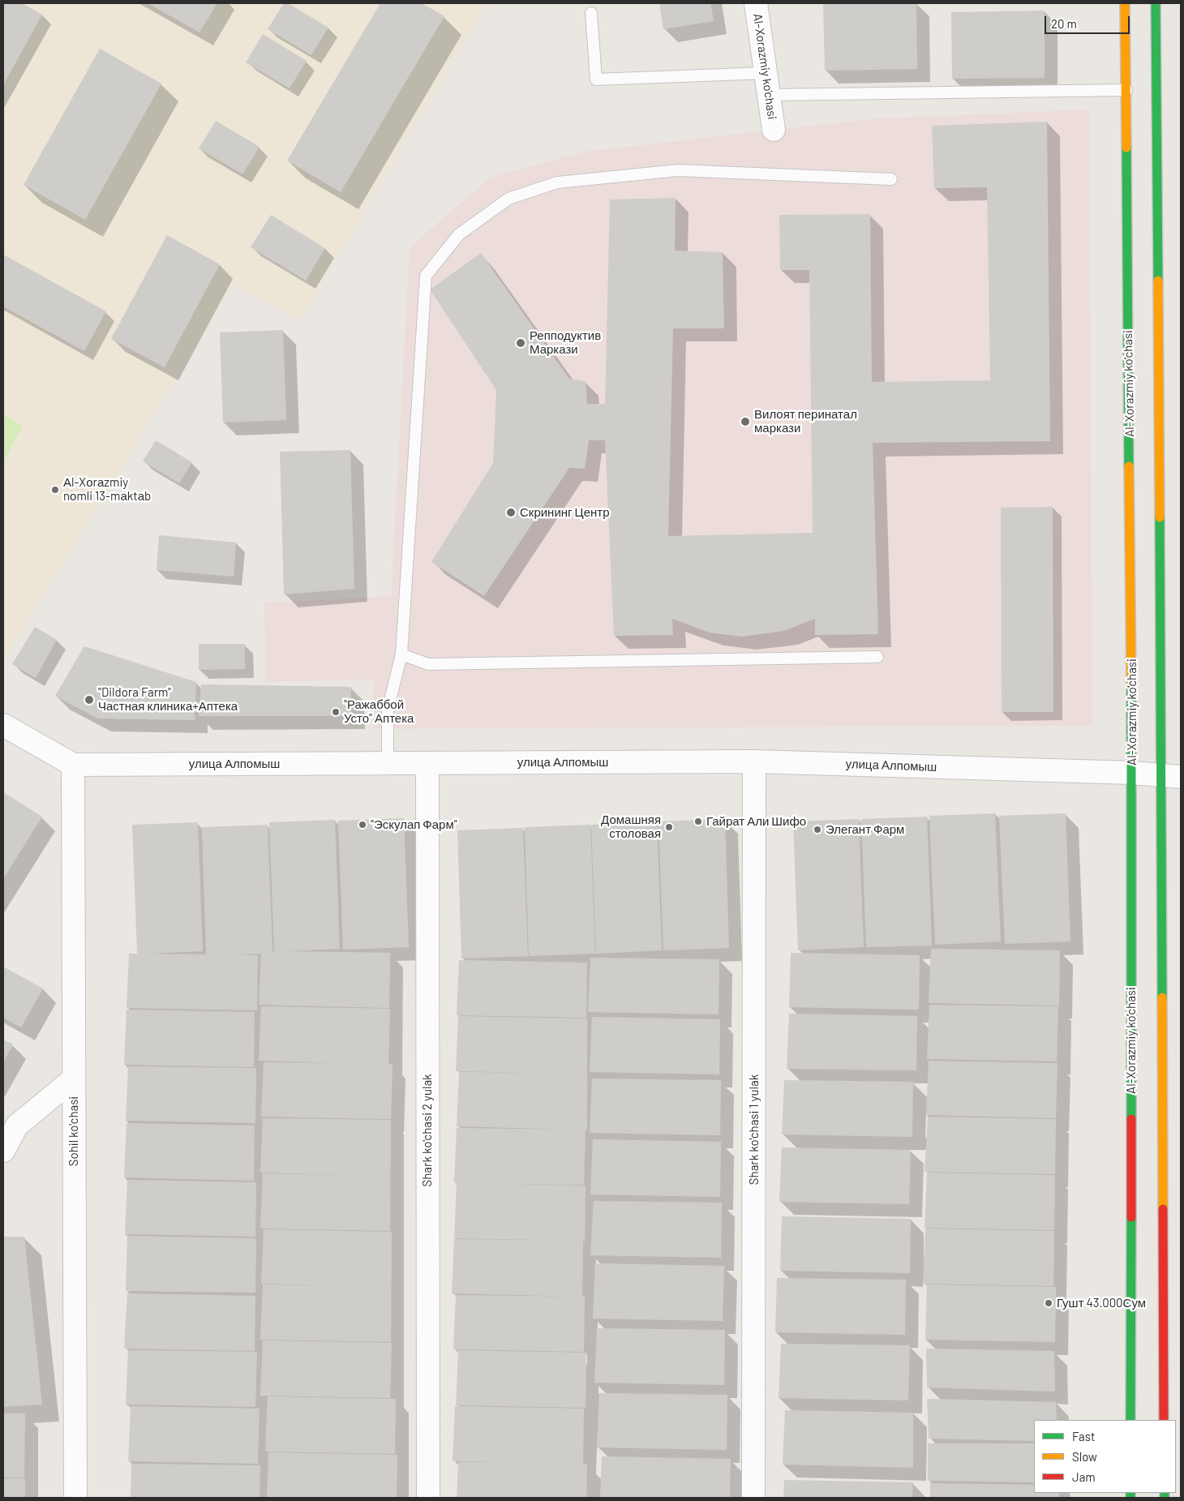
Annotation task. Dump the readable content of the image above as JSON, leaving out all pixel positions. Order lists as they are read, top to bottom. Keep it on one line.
{"streets":{"main road":["Al-Xorazmiy ko’chasi"],"street":["улица Алпомыш","Shark ko'chasi 1 yulak","Shark ko'chasi 2 yulak","Sohil ko'chasi"]},"crossings":[["Al-Xorazmiy ko’chasi","улица Алпомыш"],["улица Алпомыш","Shark ko'chasi 1 yulak"],["улица Алпомыш","Shark ko'chasi 2 yulak"],["улица Алпомыш","Sohil ko'chasi"]],"places":["Репподуктив Маркази","Вилоят перинатал маркази","Аl-Xоrаzmiy nоmli 13-mаktаb","Скрининг Центр","\"Dildora Farm\" Частная клиника+Аптека","\"Ражаббой Усто\" Аптека","Гайрат Али Шифо","\"Эскулап Фарм\"","Домашняя столовая","Элегант Фарм","Гушт 43.000Сум"],"legend":["Fast","Slow","Jam"],"scale_bar":"20 m"}
